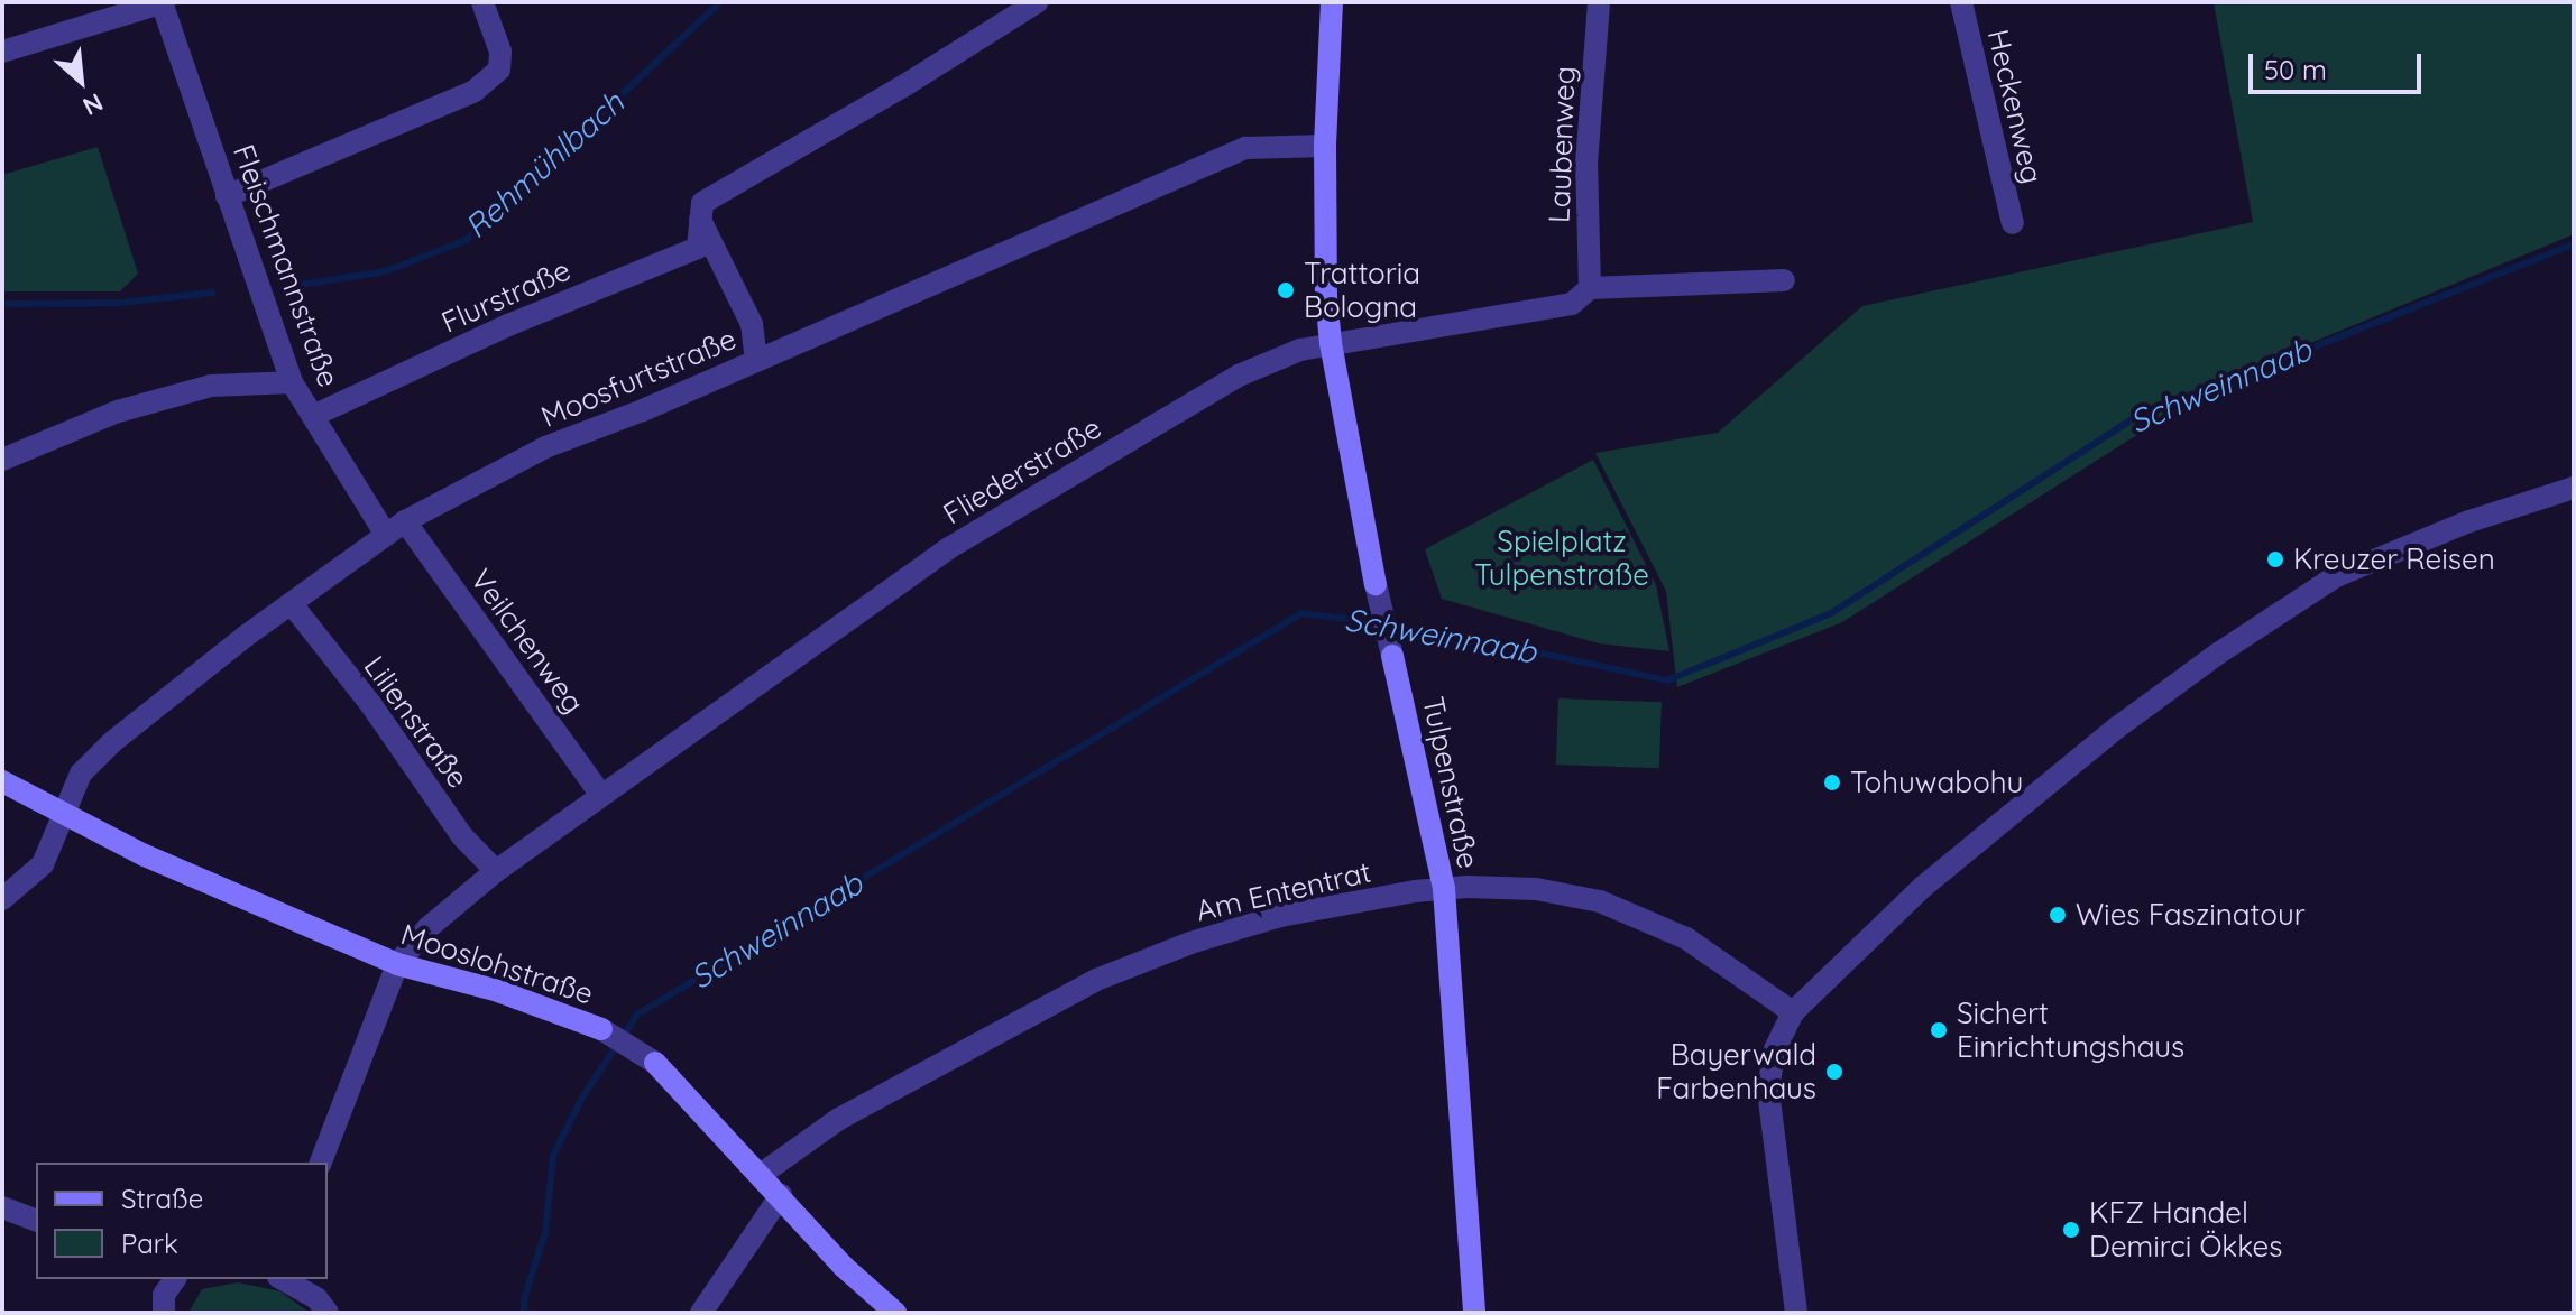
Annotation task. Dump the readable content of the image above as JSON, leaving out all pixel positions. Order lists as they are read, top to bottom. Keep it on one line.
{"streets":{"street":["Heckenweg","Laubenweg","Fleischmannstraße","Flurstraße","Moosfurtstraße","Fliederstraße","Veilchenweg","Lilienstraße","Tulpenstraße","Am Ententrat","Mooslohstraße"]},"crossings":[["Laubenweg","Fliederstraße"],["Fleischmannstraße","Flurstraße"],["Fleischmannstraße","Moosfurtstraße"],["Moosfurtstraße","Veilchenweg"],["Moosfurtstraße","Lilienstraße"],["Moosfurtstraße","Tulpenstraße"],["Moosfurtstraße","Mooslohstraße"],["Fliederstraße","Veilchenweg"],["Fliederstraße","Lilienstraße"],["Fliederstraße","Tulpenstraße"],["Fliederstraße","Mooslohstraße"],["Tulpenstraße","Am Ententrat"],["Am Ententrat","Mooslohstraße"]],"water":["Rehmühlbach","Schweinnaab"],"parks":["Spielplatz Tulpenstraße"],"places":["Trattoria Bologna","Kreuzer Reisen","Tohuwabohu","Wies Faszinatour","Sichert Einrichtungshaus","Bayerwald Farbenhaus","KFZ Handel Demirci Ökkes"],"legend":["Straße","Park"],"scale_bar":"50 m","north":"bottom right"}
